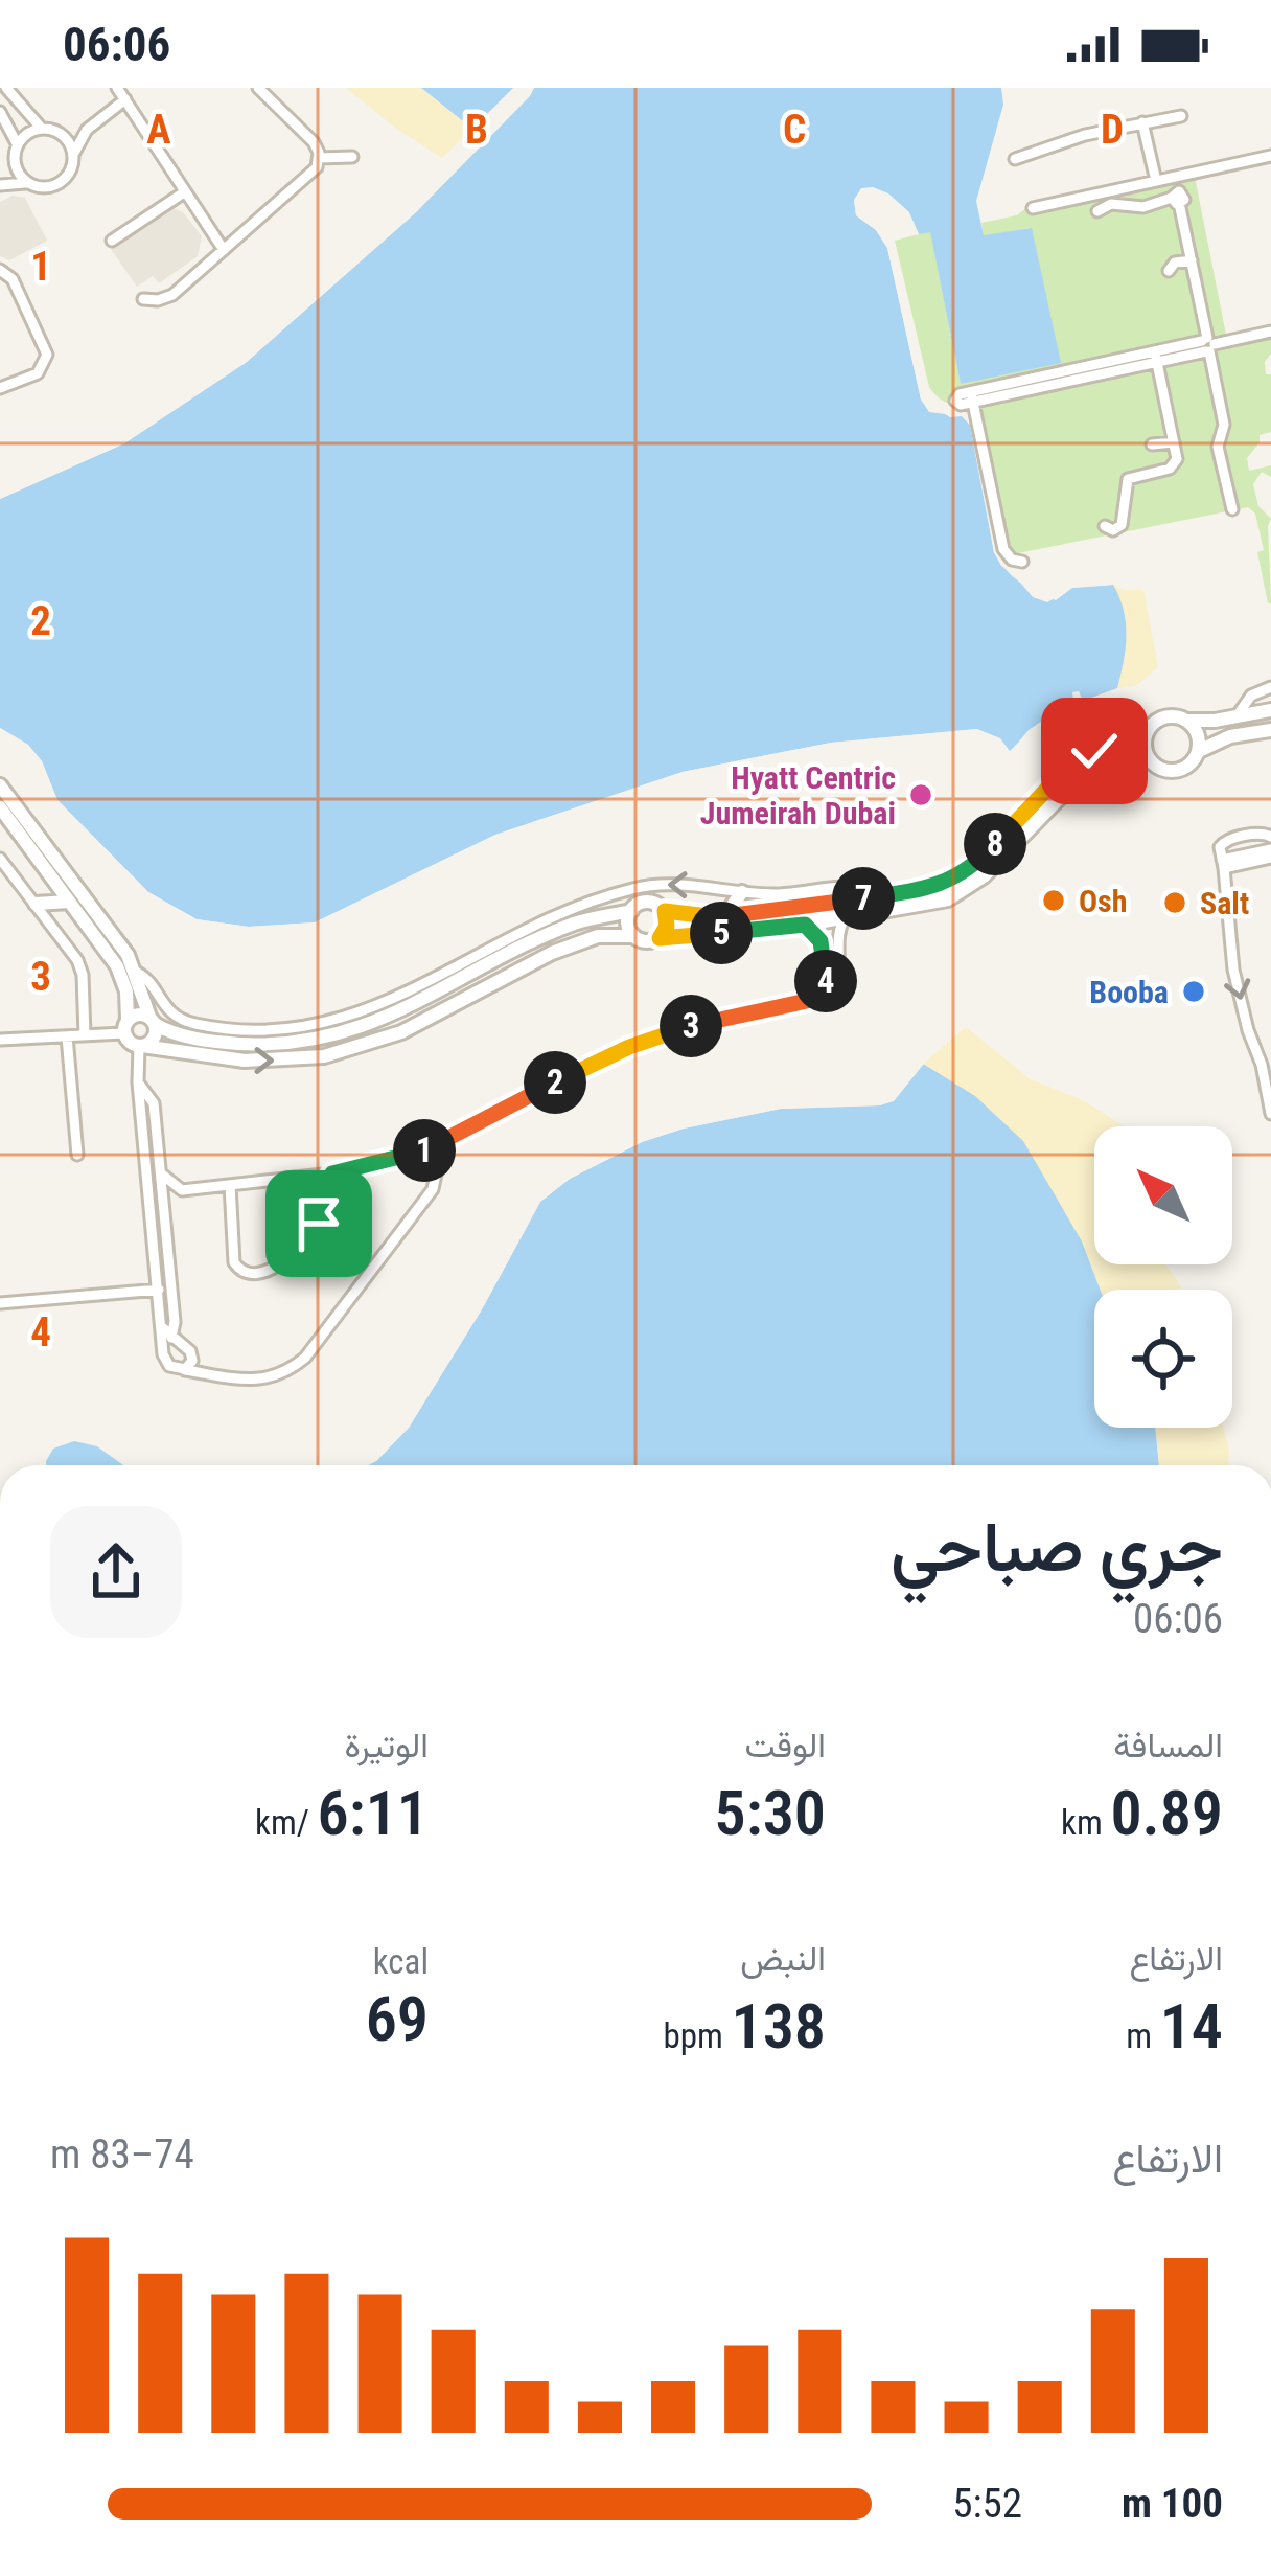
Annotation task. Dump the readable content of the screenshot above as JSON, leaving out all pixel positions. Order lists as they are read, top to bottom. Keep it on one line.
{"places":["Hyatt Centric Jumeirah Dubai","Osh","Salt","Booba"],"north":"top left","page":{"status":"06:06","pins":["8","7","5","4","3","2","1"],"heading":["جري صباحي","06:06"],"stats":[["المسافة","0.89 km"],["الوقت","5:30"],["الوتيرة","6:11 /km"],["الارتفاع","14 m"],["النبض","138 bpm"],["kcal","69"]],"chart":["الارتفاع","74–83 m"],"list":[{"name":"100 m","note":"5:52"}]},"grid":{"columns":["A","B","C","D"],"rows":["1","2","3","4"]}}
